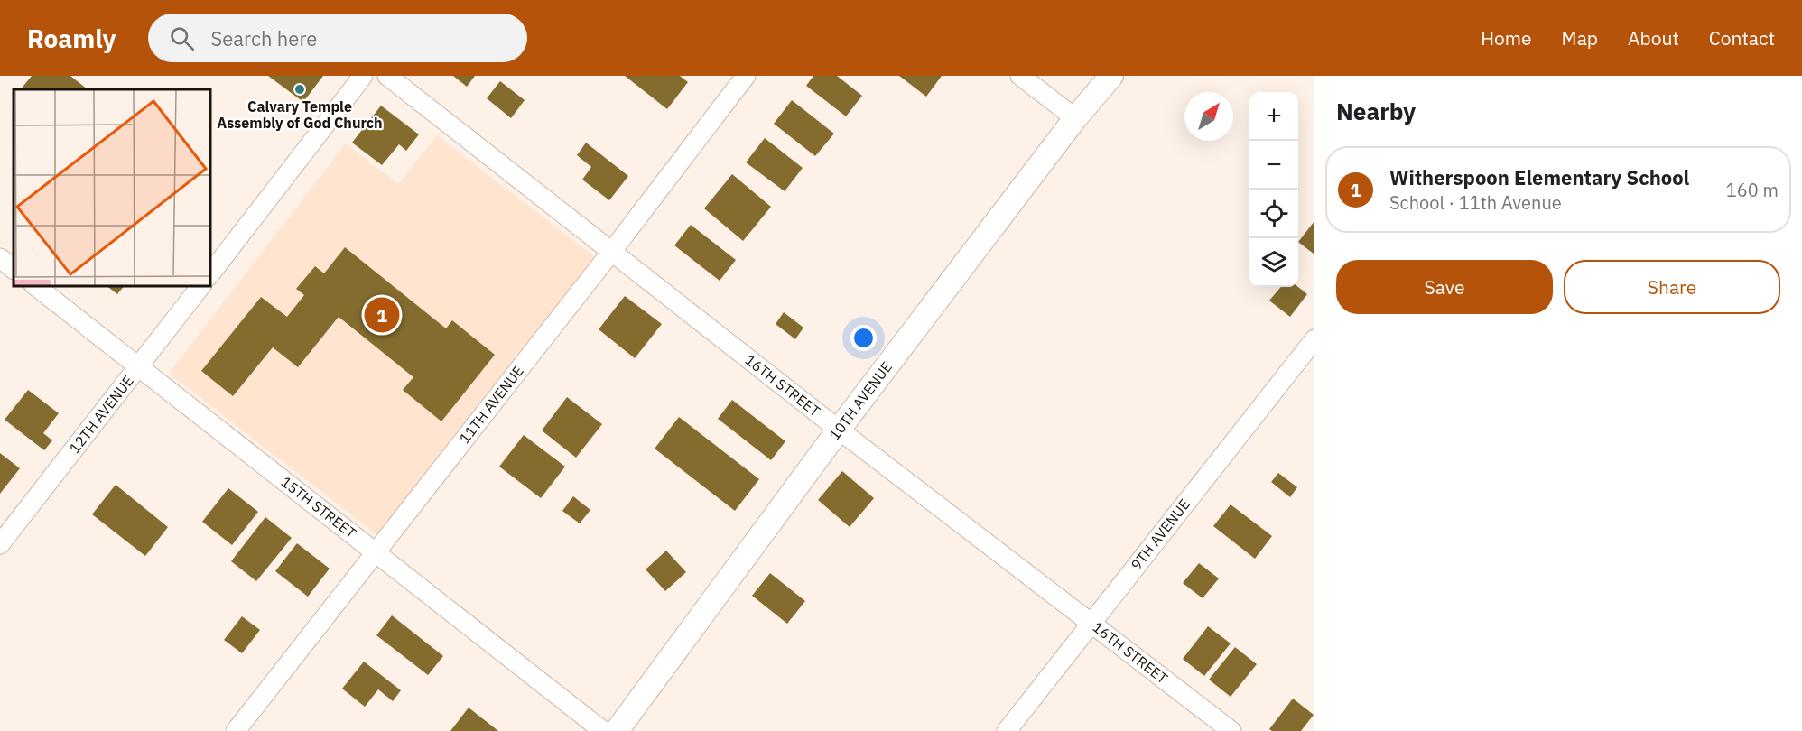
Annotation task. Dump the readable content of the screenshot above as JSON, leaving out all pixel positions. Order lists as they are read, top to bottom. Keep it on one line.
{"streets":{"street":["16TH STREET","10TH AVENUE","11TH AVENUE","12TH AVENUE","15TH STREET","9TH AVENUE"]},"crossings":[["16TH STREET","10TH AVENUE"],["16TH STREET","11TH AVENUE"],["16TH STREET","9TH AVENUE"],["11TH AVENUE","15TH STREET"],["12TH AVENUE","15TH STREET"]],"places":["Calvary Temple Assembly of God Church"],"north":"top right","page":{"header":"Roamly","search":"Search here","nav":["Home","Map","About","Contact"],"heading":"Nearby","map_buttons":["+","−"],"list":[{"mark":"1","name":"Witherspoon Elementary School","note":"School · 11th Avenue","value":"160 m"}],"buttons":["Save","Share"],"pins":"1"}}
